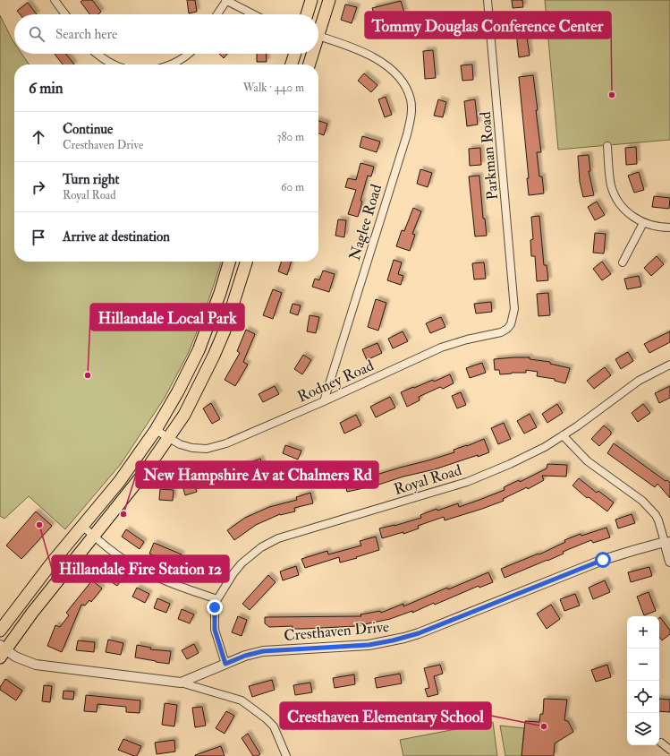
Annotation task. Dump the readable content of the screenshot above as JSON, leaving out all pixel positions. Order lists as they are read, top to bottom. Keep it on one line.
{"streets":{"street":["Parkman Road","Naglee Road","Rodney Road","Royal Road","Cresthaven Drive"]},"crossings":[["Parkman Road","Rodney Road"],["Naglee Road","Rodney Road"],["Royal Road","Cresthaven Drive"]],"places":["Tommy Douglas Conference Center","Hillandale Local Park","New Hampshire Av at Chalmers Rd","Hillandale Fire Station 12","Cresthaven Elementary School"],"page":{"search":"Search here","heading":["6 min","Walk · 440 m"],"list":[["Continue","Cresthaven Drive","380 m"],["Turn right","Royal Road","60 m"],"Arrive at destination"],"map_buttons":["+","−"]}}
